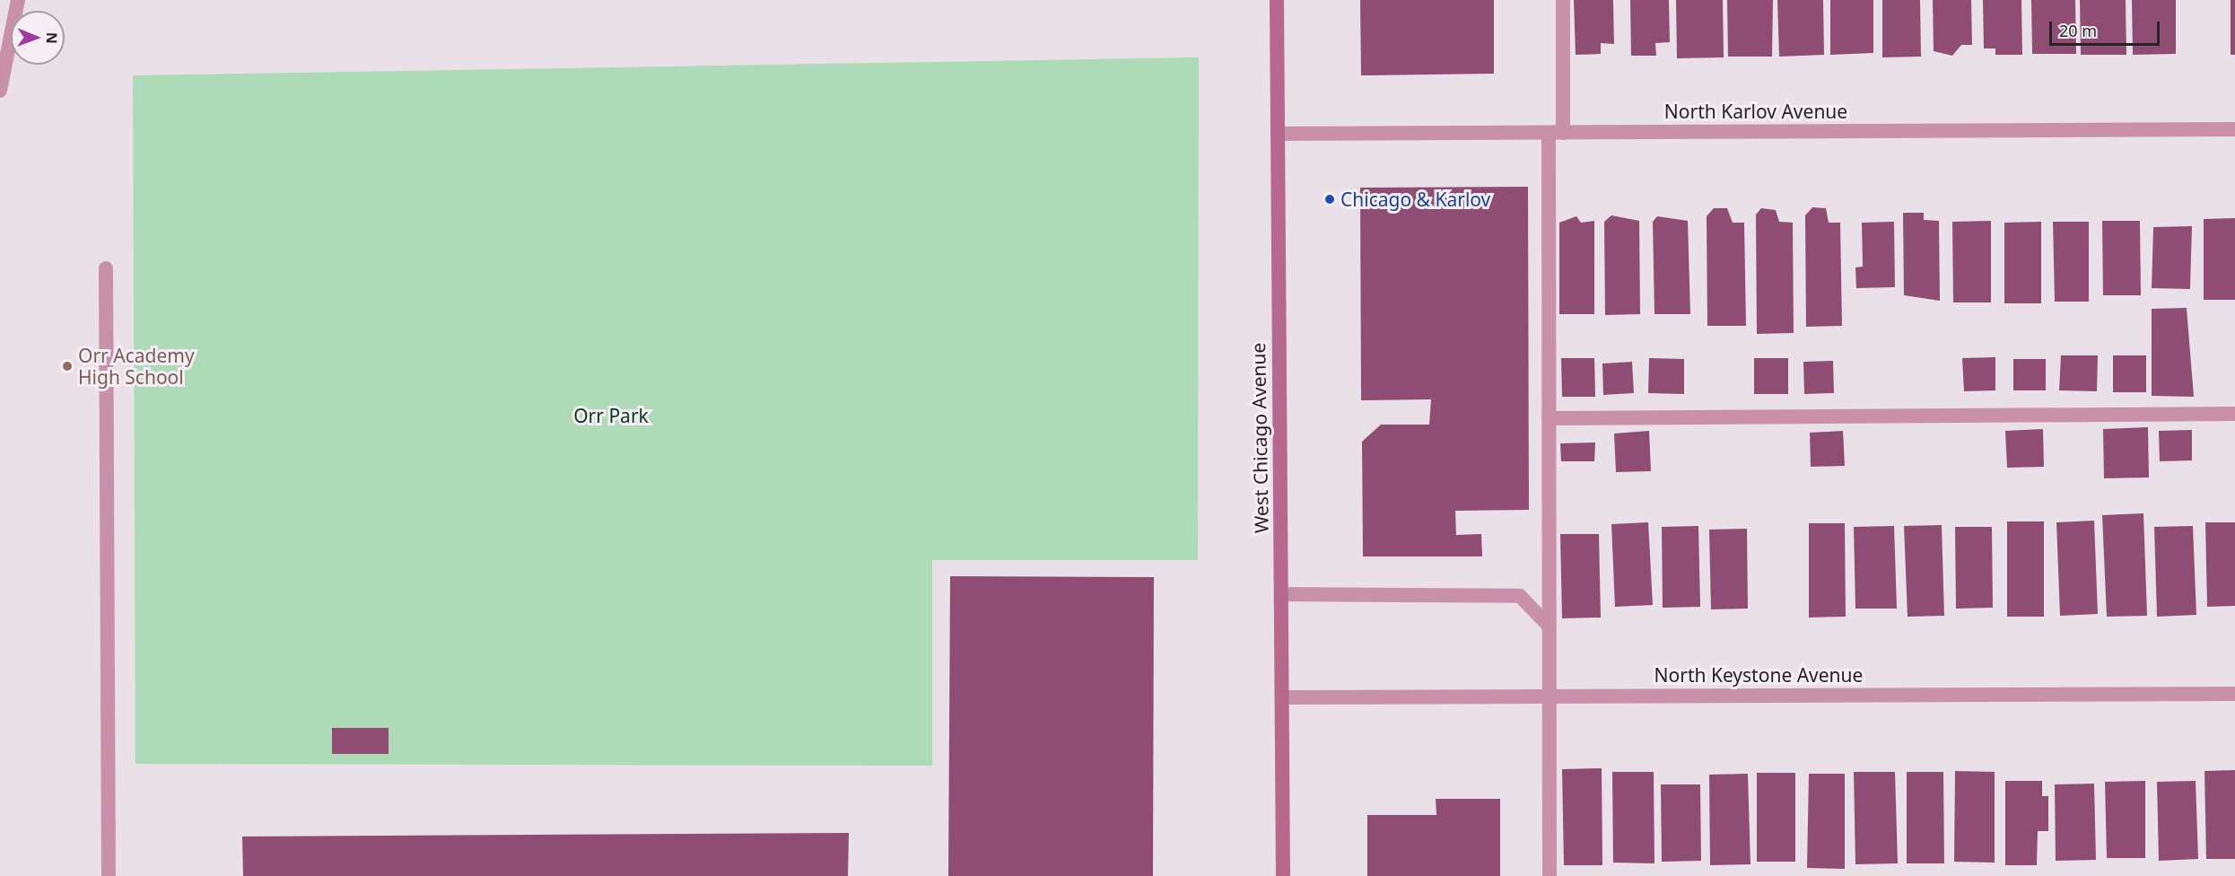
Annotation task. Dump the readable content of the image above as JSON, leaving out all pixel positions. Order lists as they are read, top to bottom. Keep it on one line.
{"streets":{"main road":["West Chicago Avenue"],"street":["North Karlov Avenue","North Keystone Avenue"]},"crossings":[["North Karlov Avenue","West Chicago Avenue"],["West Chicago Avenue","North Keystone Avenue"]],"parks":["Orr Park"],"places":["Chicago & Karlov","Orr Academy High School"],"scale_bar":"20 m","north":"right"}
